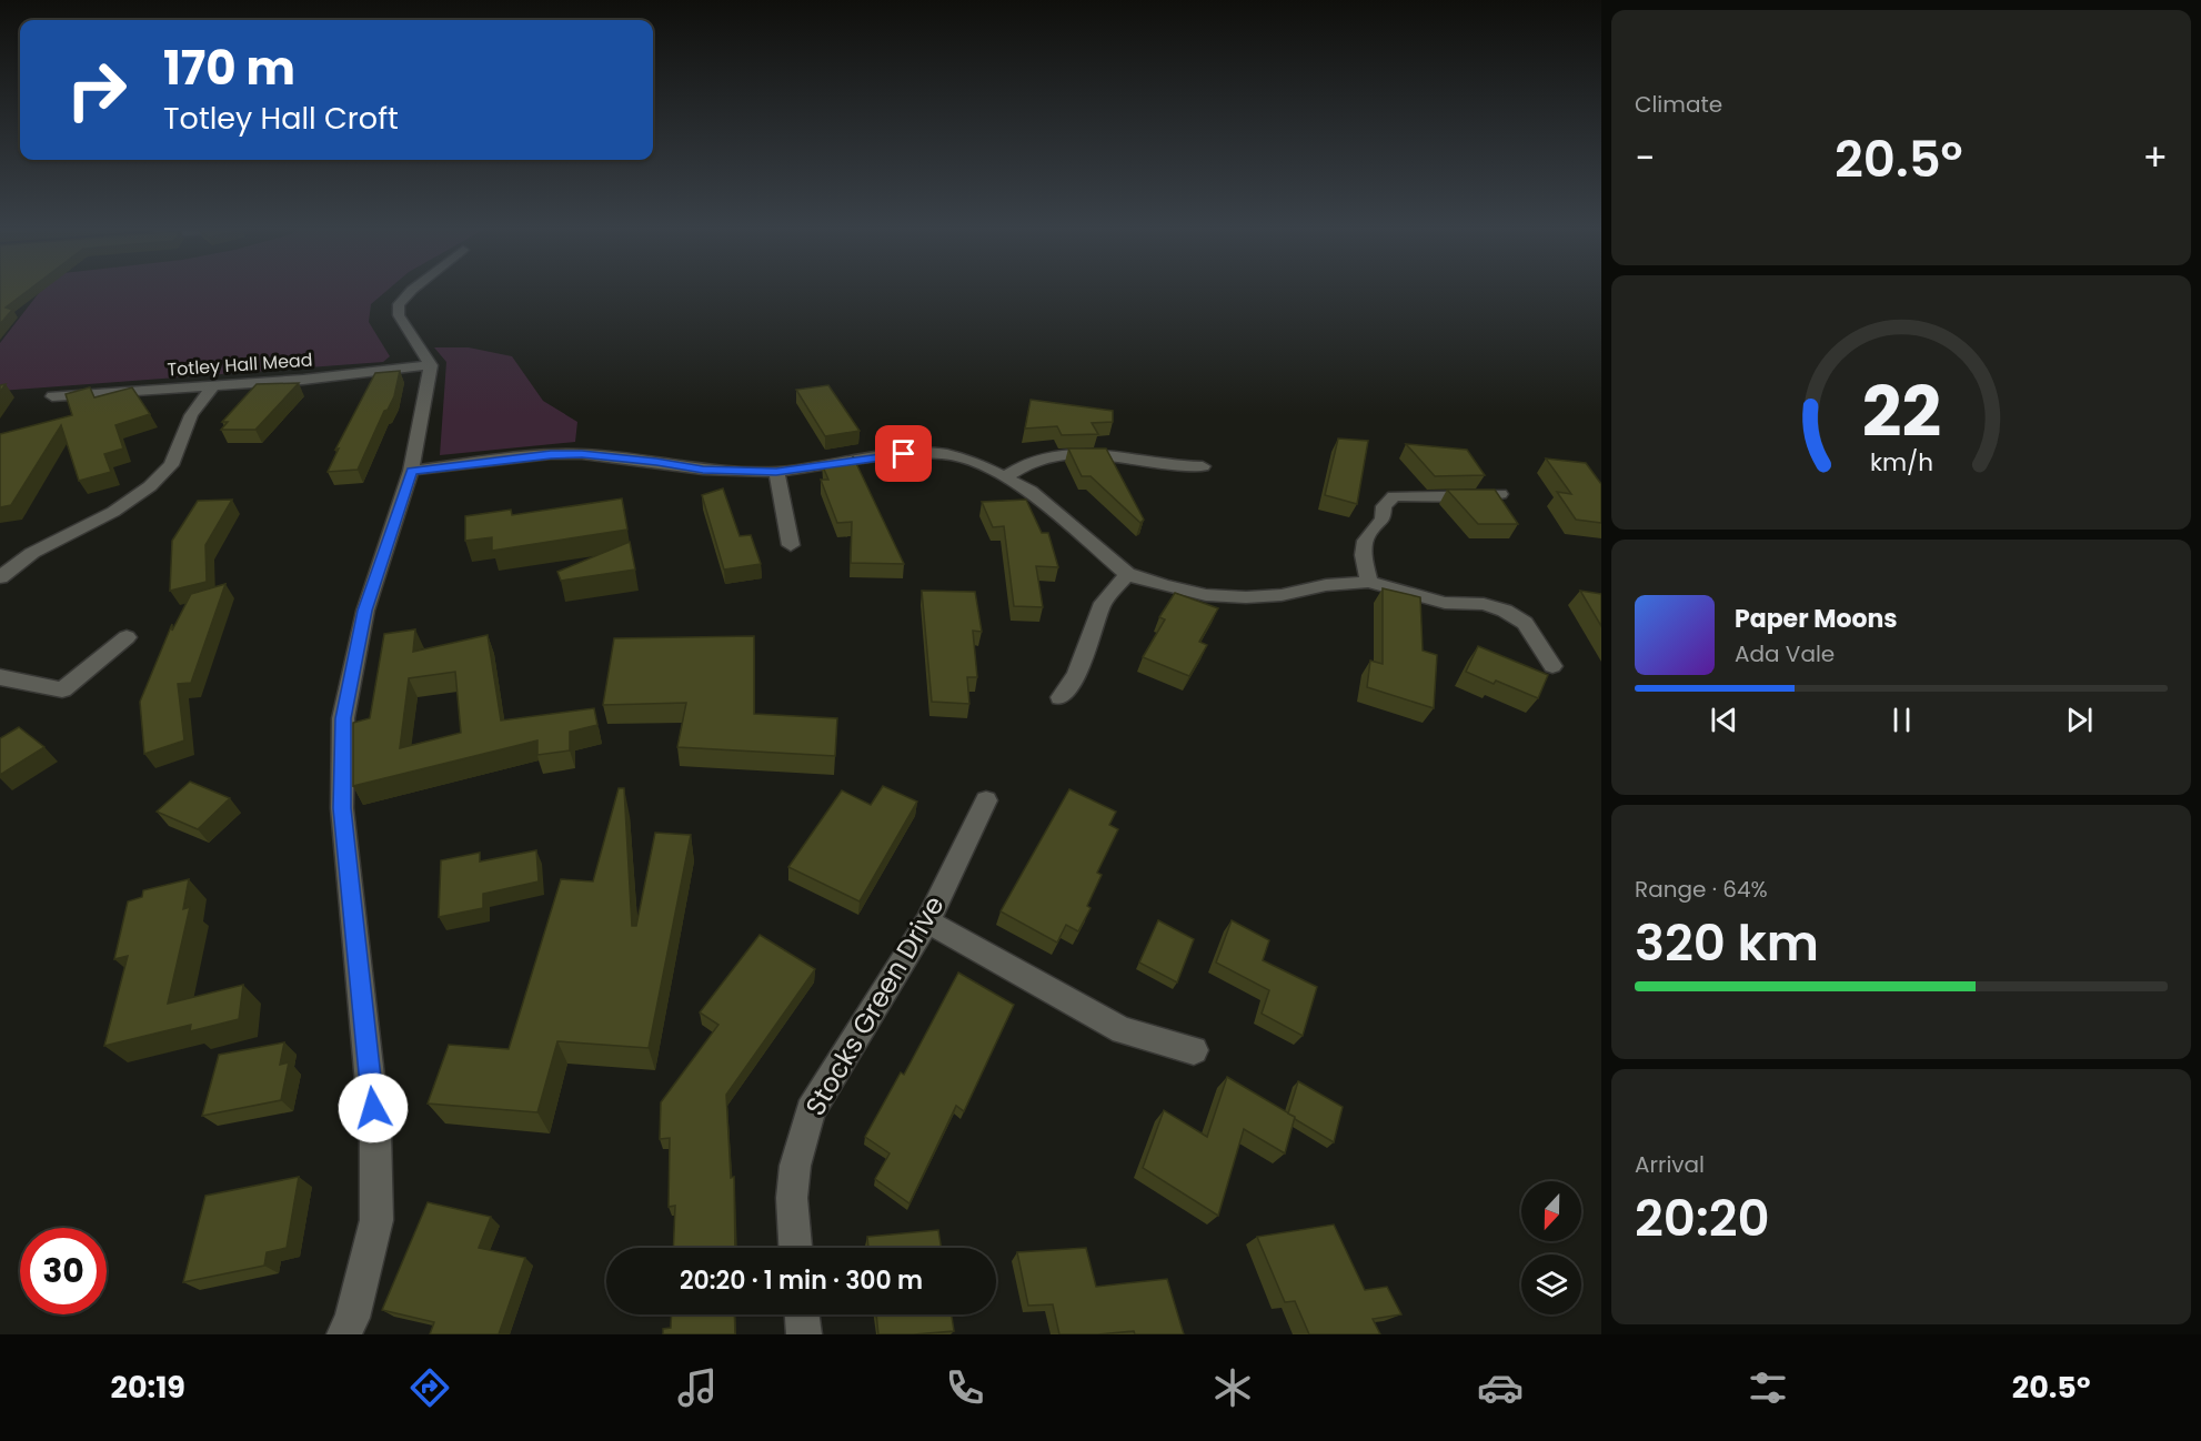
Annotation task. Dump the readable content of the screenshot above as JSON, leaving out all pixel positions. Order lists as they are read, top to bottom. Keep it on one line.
{"streets":{"street":["Totley Hall Mead","Stocks Green Drive"]},"north":"bottom","page":{"tile":["Climate",["Range · 64%","320 km"],["Arrival","20:20"]],"turn":["170 m","Totley Hall Croft"],"heat":["−","20.5°","+"],"song":["Paper Moons","Ada Vale"],"limit":"30","trip":"20:20 · 1 min · 300 m","tabs":["20:19","20.5°"],"gauge":["22","km/h"]}}
